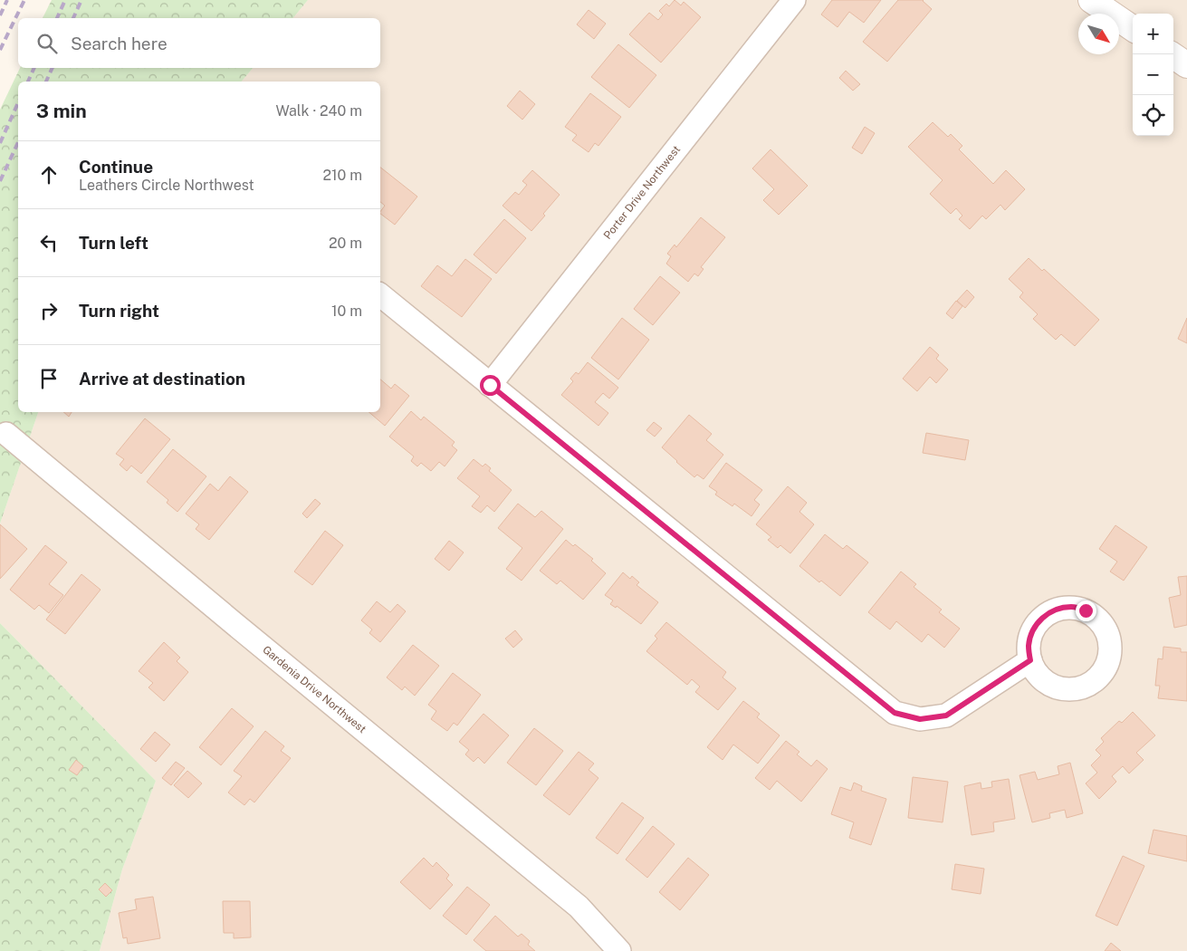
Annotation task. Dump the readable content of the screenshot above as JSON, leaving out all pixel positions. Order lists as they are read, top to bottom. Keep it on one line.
{"streets":{"street":["Porter Drive Northwest","Gardenia Drive Northwest"]},"north":"bottom right","page":{"map_buttons":["+","−"],"search":"Search here","heading":["3 min","Walk · 240 m"],"list":[["Continue","Leathers Circle Northwest","210 m"],["Turn left","20 m"],["Turn right","10 m"],"Arrive at destination"]}}
